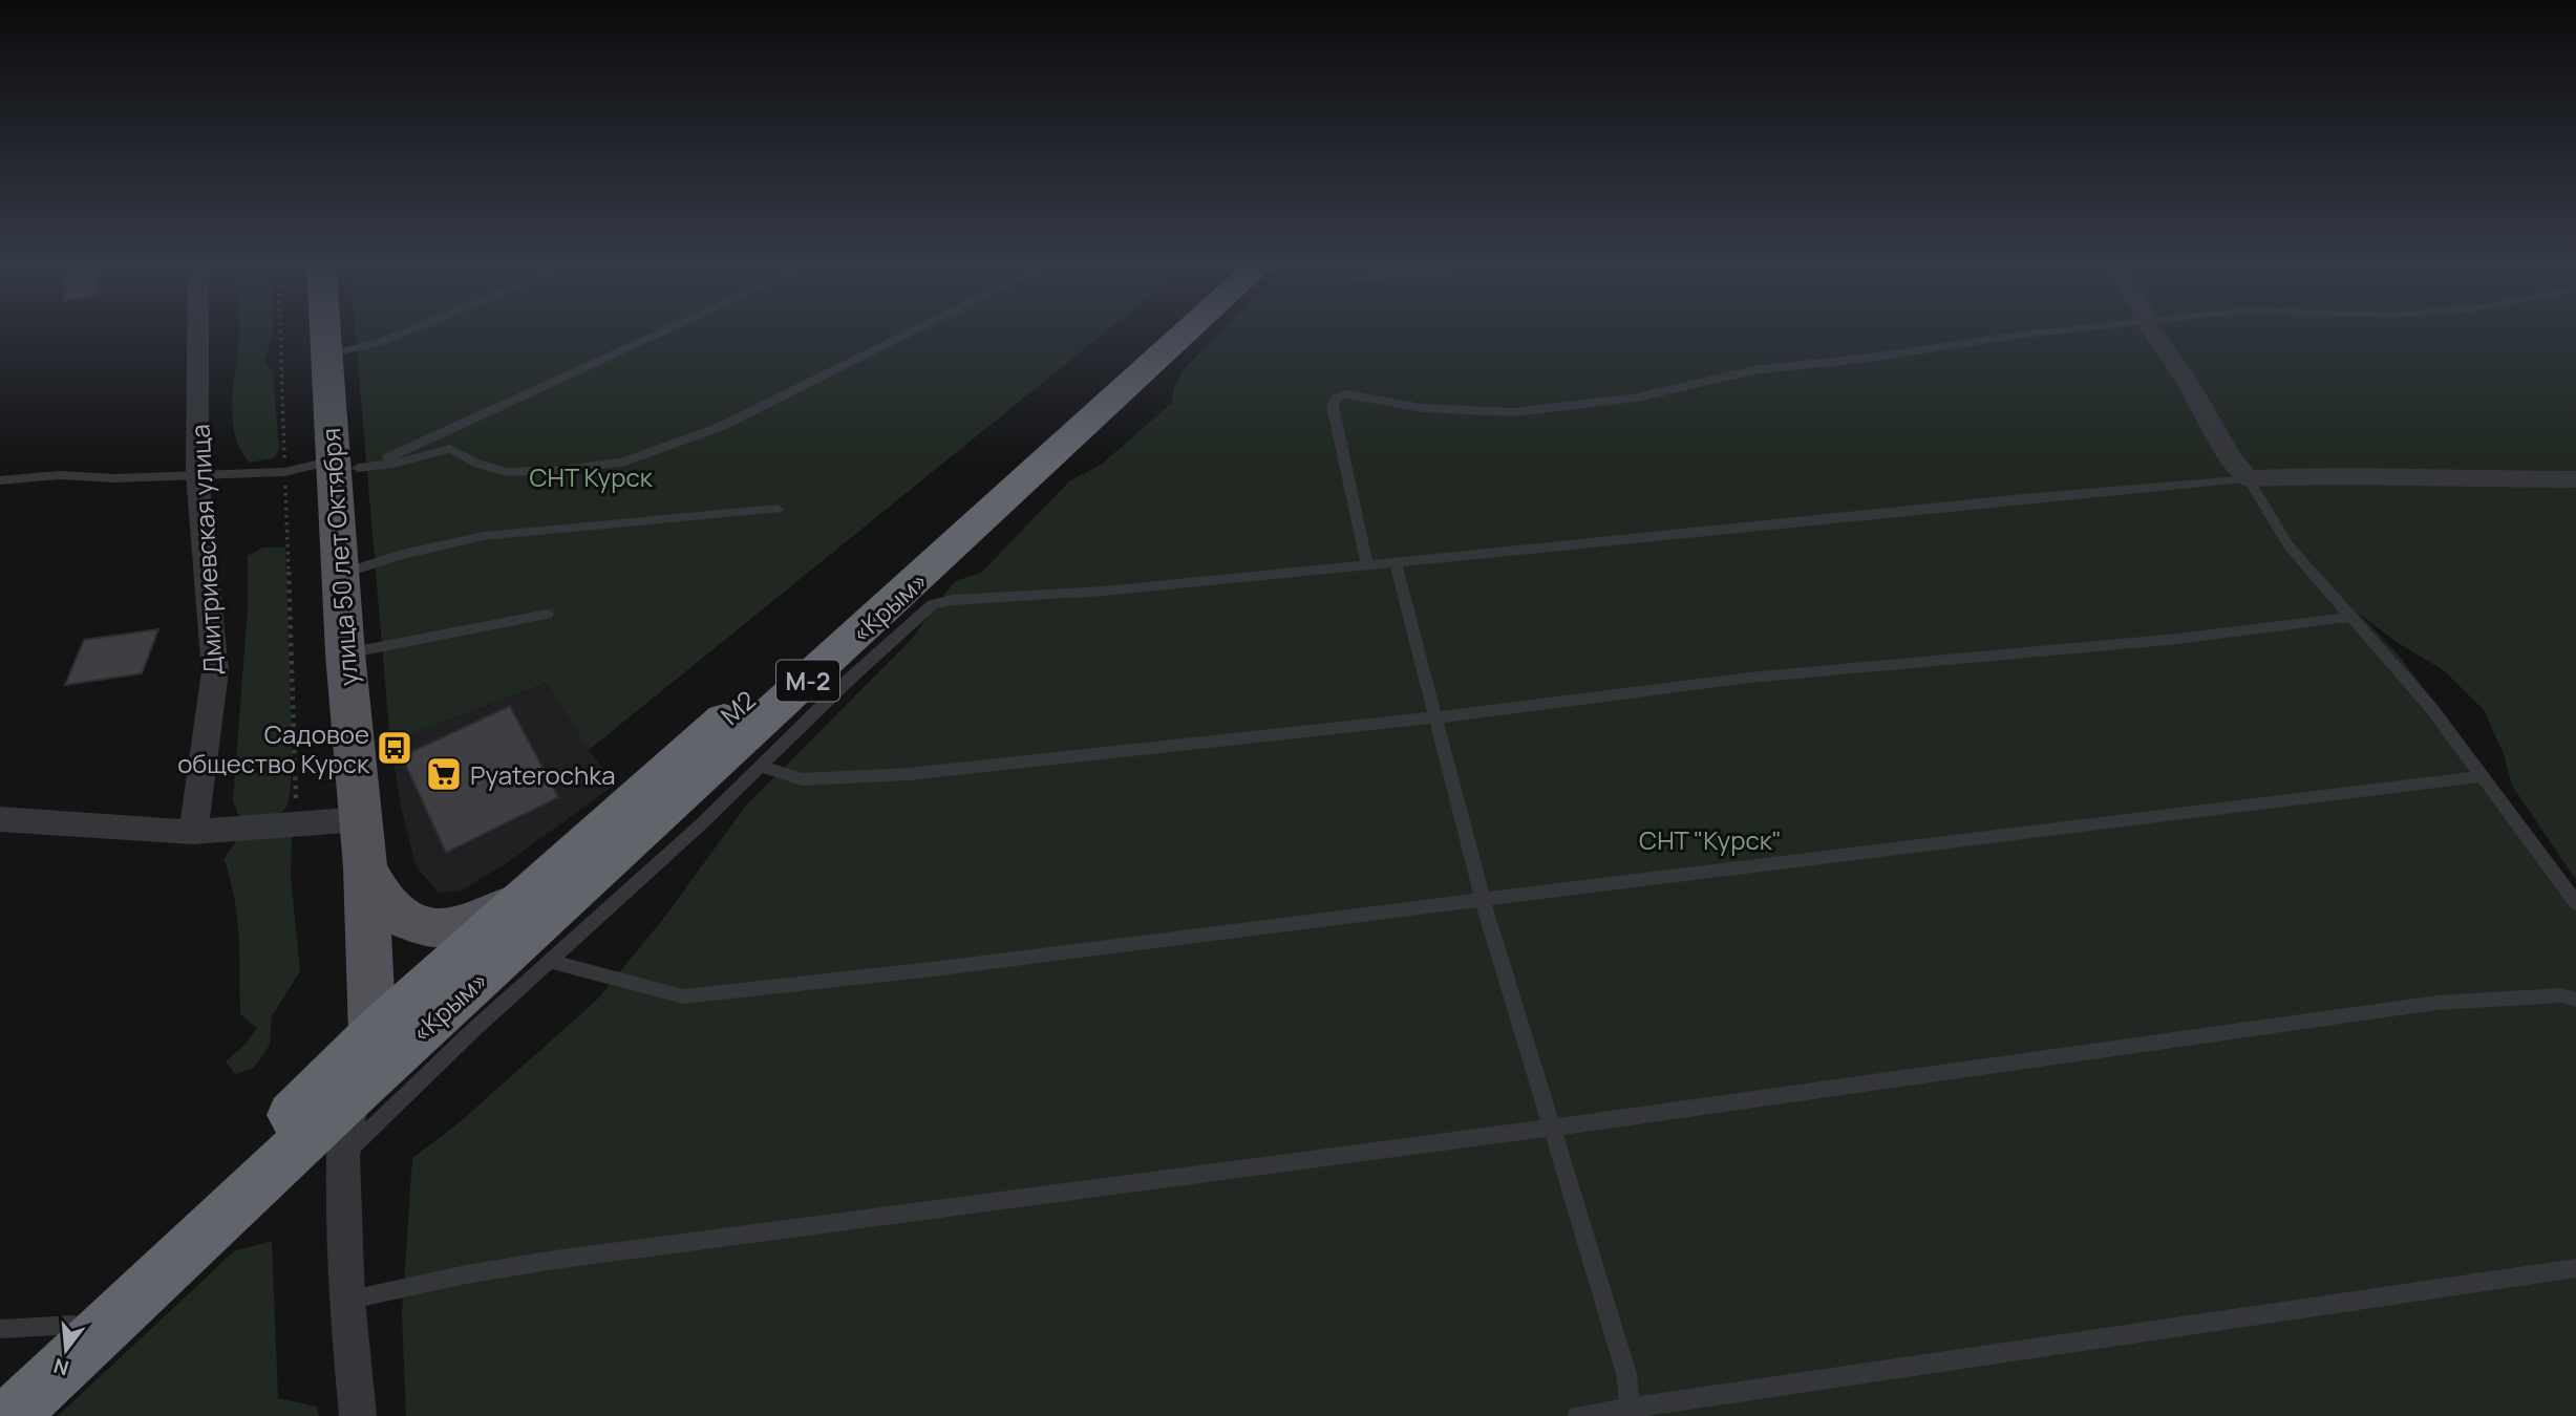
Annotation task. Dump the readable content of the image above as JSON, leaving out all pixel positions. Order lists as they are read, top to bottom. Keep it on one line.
{"streets":{"highway":["«Крым»","М-2","М2"],"main road":["улица 50 лет Октября"],"street":["Дмитриевская улица"]},"crossings":[["улица 50 лет Октября","«Крым»"],["улица 50 лет Октября","М2"]],"parks":["СНТ Курск","СНТ \"Курск\""],"places":{"bus stop":["Садовое общество Курск"],"supermarket":["Pyaterochka"]},"north":"bottom"}
